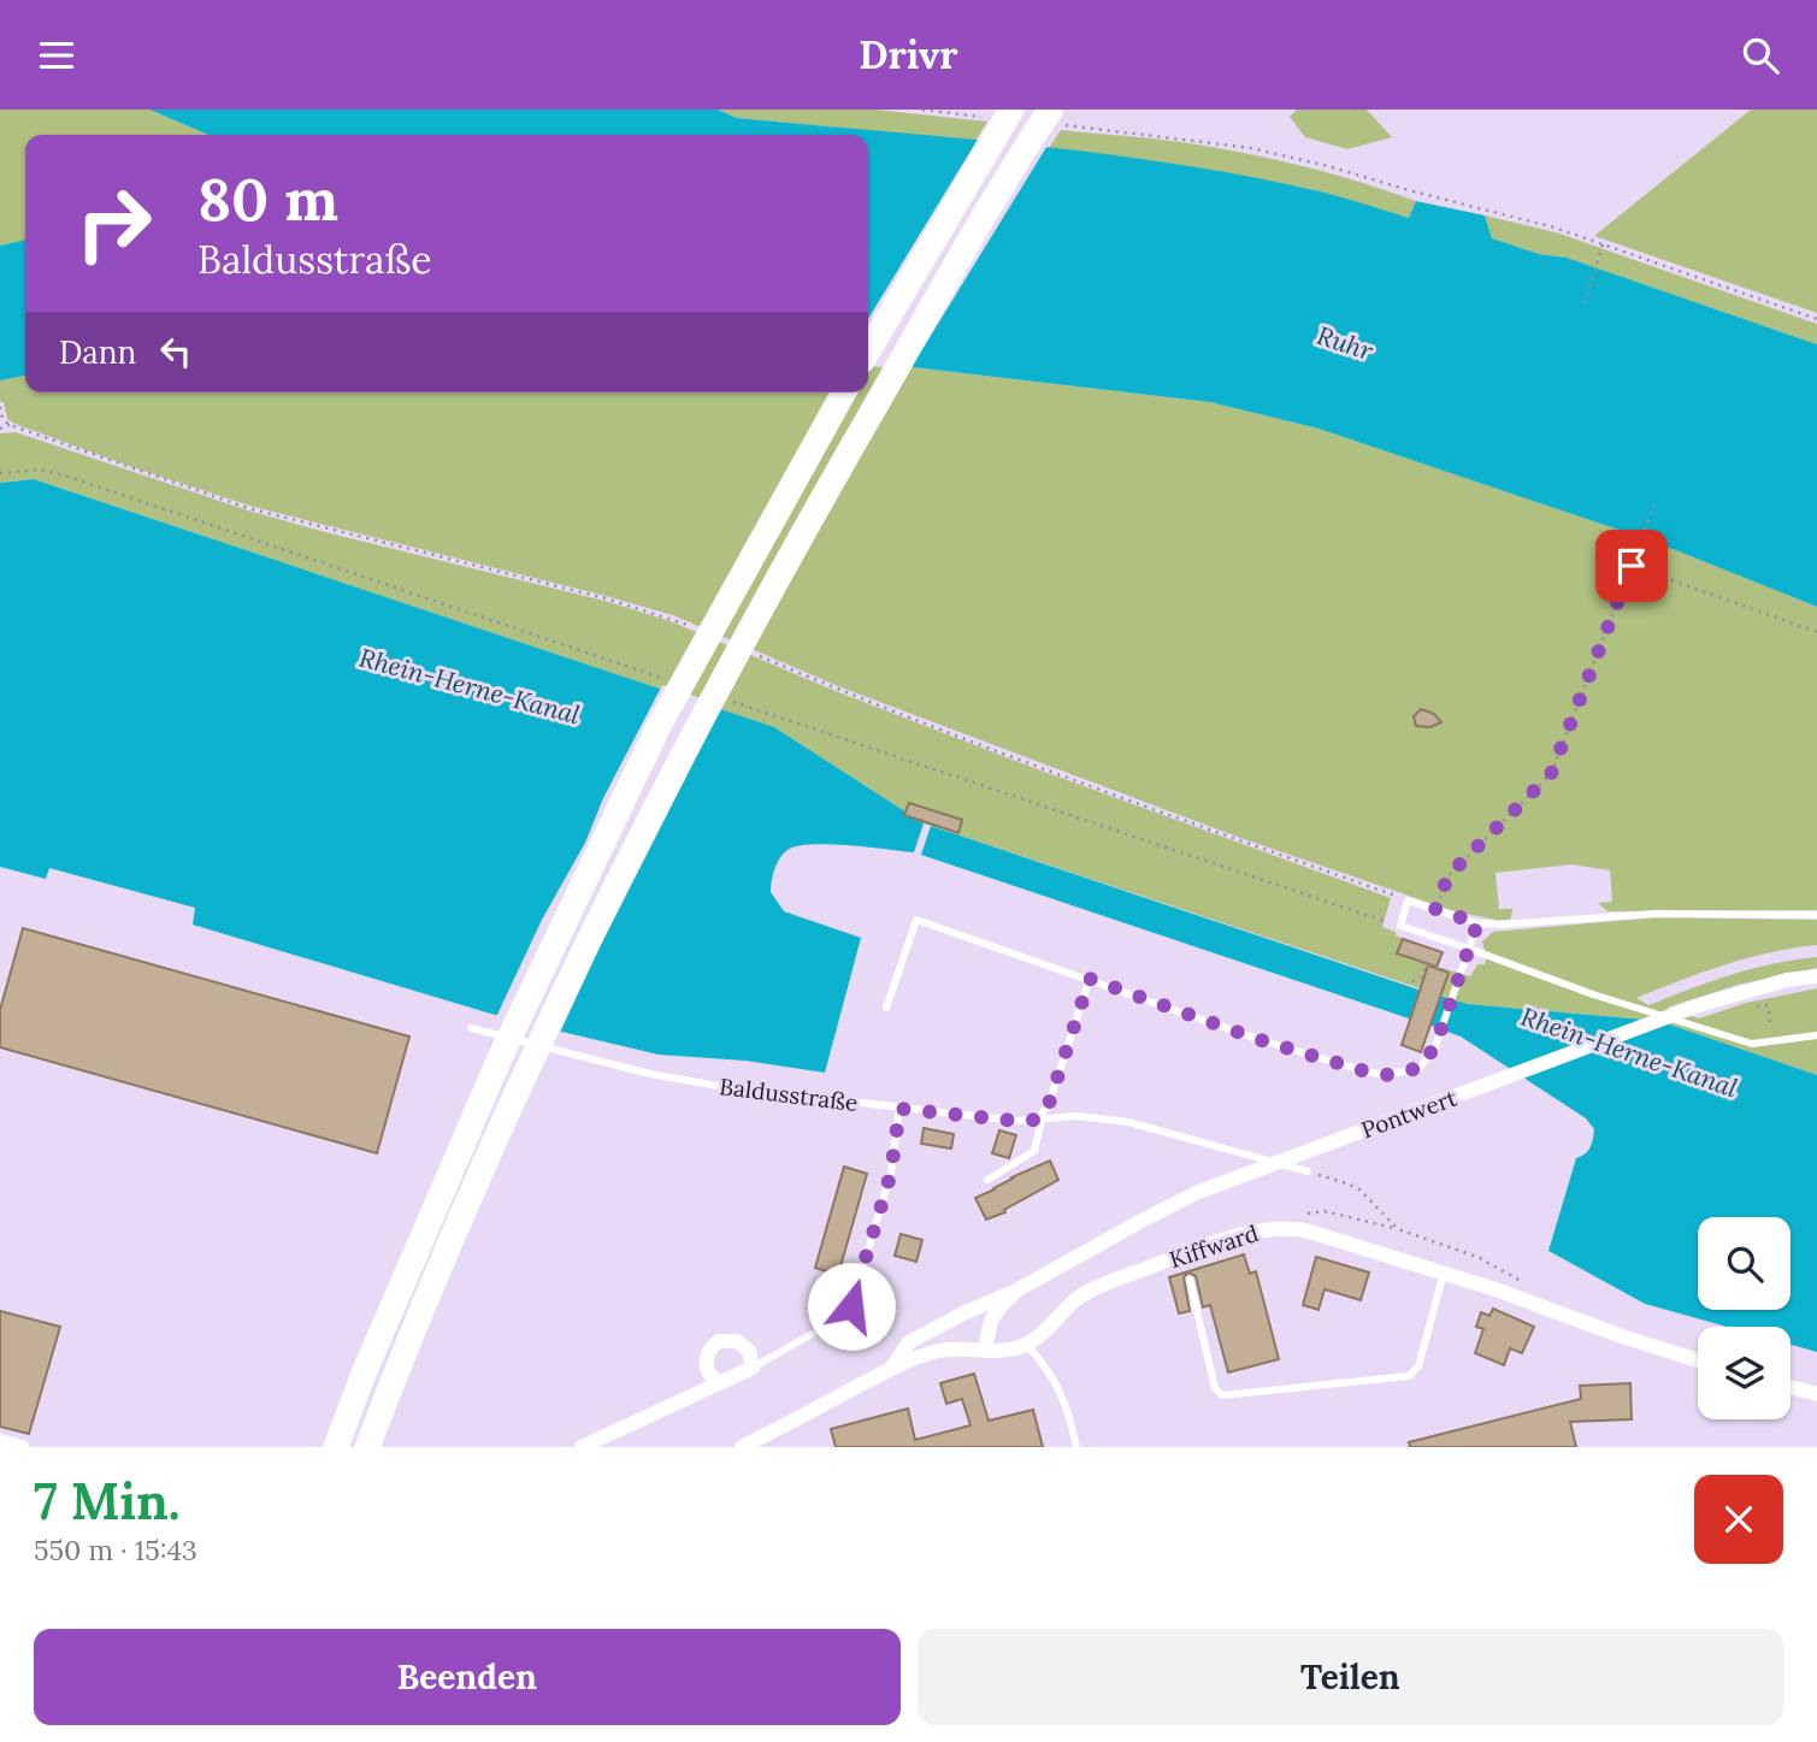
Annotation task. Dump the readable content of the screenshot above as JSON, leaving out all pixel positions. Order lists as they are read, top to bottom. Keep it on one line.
{"streets":{"street":["Pontwert","Kiffward"],"lane":["Baldusstraße"]},"water":["Ruhr","Rhein-Herne-Kanal"],"page":{"header":"Drivr","turn":["80 m","Baldusstraße"],"then":"Dann","heading":["7 Min.","550 m · 15:43"],"buttons":["Beenden","Teilen"]}}
